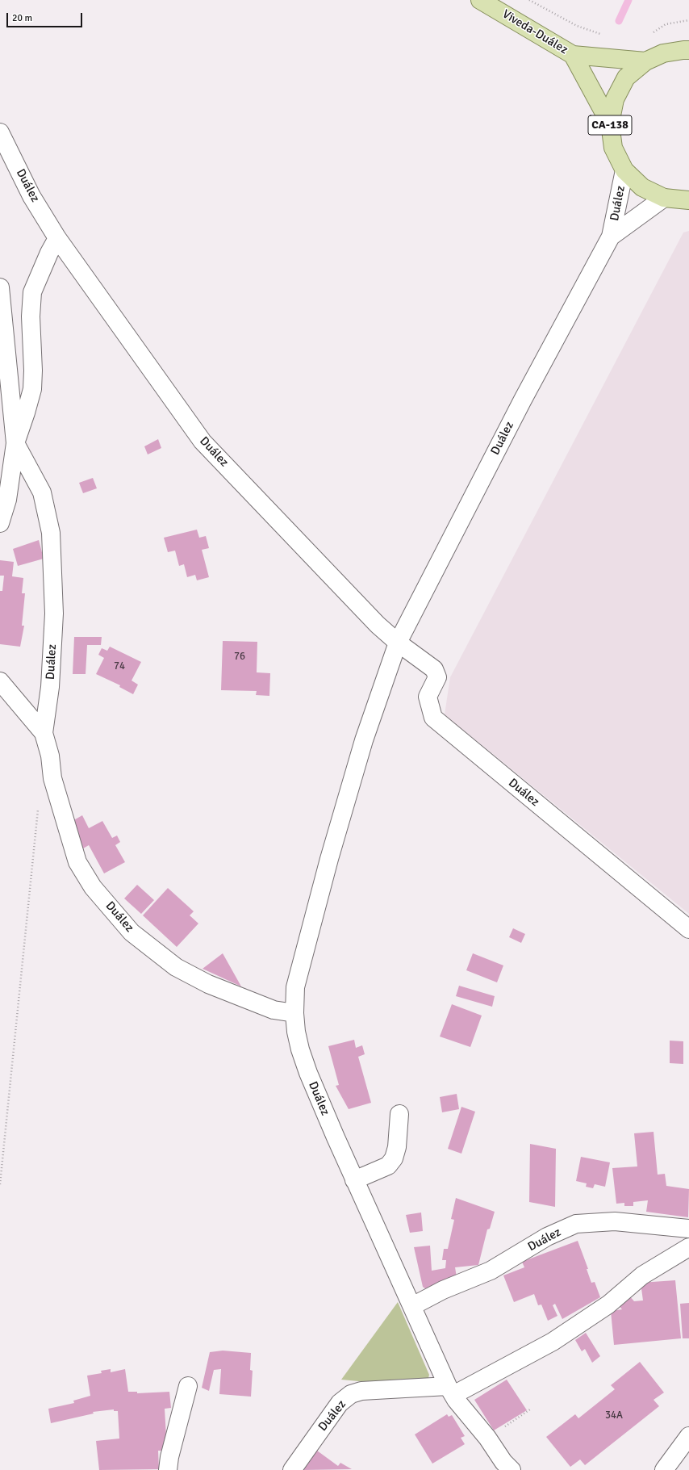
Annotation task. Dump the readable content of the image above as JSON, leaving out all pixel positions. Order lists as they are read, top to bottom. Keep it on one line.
{"streets":{"main road":["Viveda-Duález","CA-138"],"street":["Duález"]},"crossings":[["Viveda-Duález","Duález"]],"house_numbers":["76","74","34A"],"scale_bar":"20 m"}
